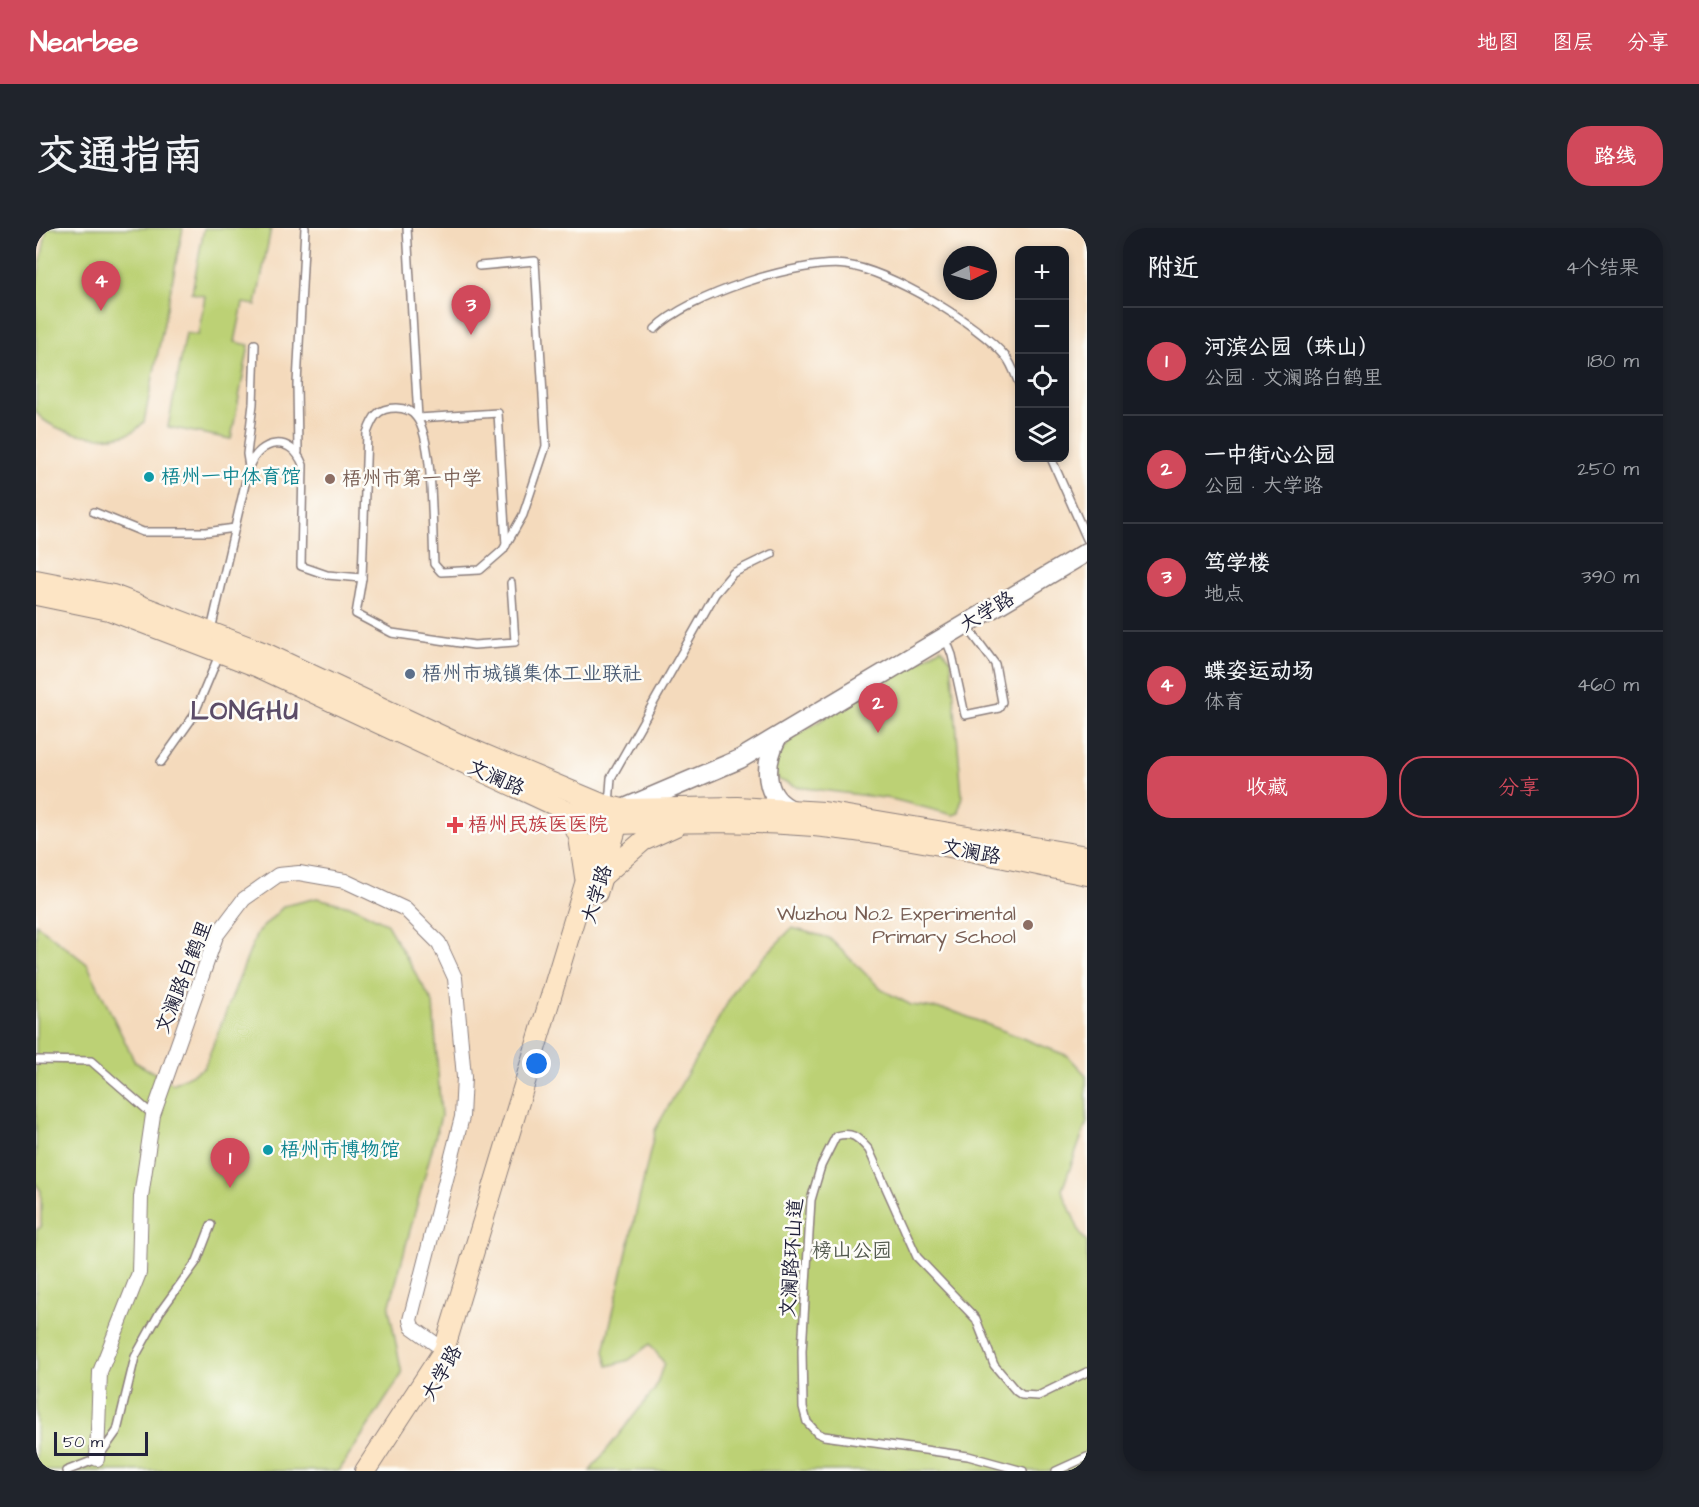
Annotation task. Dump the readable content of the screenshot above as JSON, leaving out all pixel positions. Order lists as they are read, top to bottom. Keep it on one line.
{"streets":{"main road":["大学路","文澜路"],"street":["文澜路白鹤里"],"lane":["文澜路环山道"]},"crossings":[["大学路","文澜路"],["大学路","文澜路白鹤里"]],"districts":["LONGHU"],"parks":["榜山公园"],"places":{"other":["梧州一中体育馆","梧州市第一中学","梧州市城镇集体工业联社","Wuzhou No.2 Experimental Primary School","梧州市博物馆"],"health":["梧州民族医医院"]},"scale_bar":"50 m","north":"right","page":{"header":"Nearbee","nav":["地图","图层","分享"],"title":"交通指南","buttons":["路线",["收藏","分享"]],"heading":["附近","4个结果"],"map_buttons":["+","−"],"pins":["4","3","2","1"],"list":[{"mark":"1","name":"河滨公园（珠山）","note":"公园 · 文澜路白鹤里","value":"180 m"},{"mark":"2","name":"一中街心公园","note":"公园 · 大学路","value":"250 m"},{"mark":"3","name":"笃学楼","note":"地点","value":"390 m"},{"mark":"4","name":"蝶姿运动场","note":"体育","value":"460 m"}],"scale":"50 m"}}
